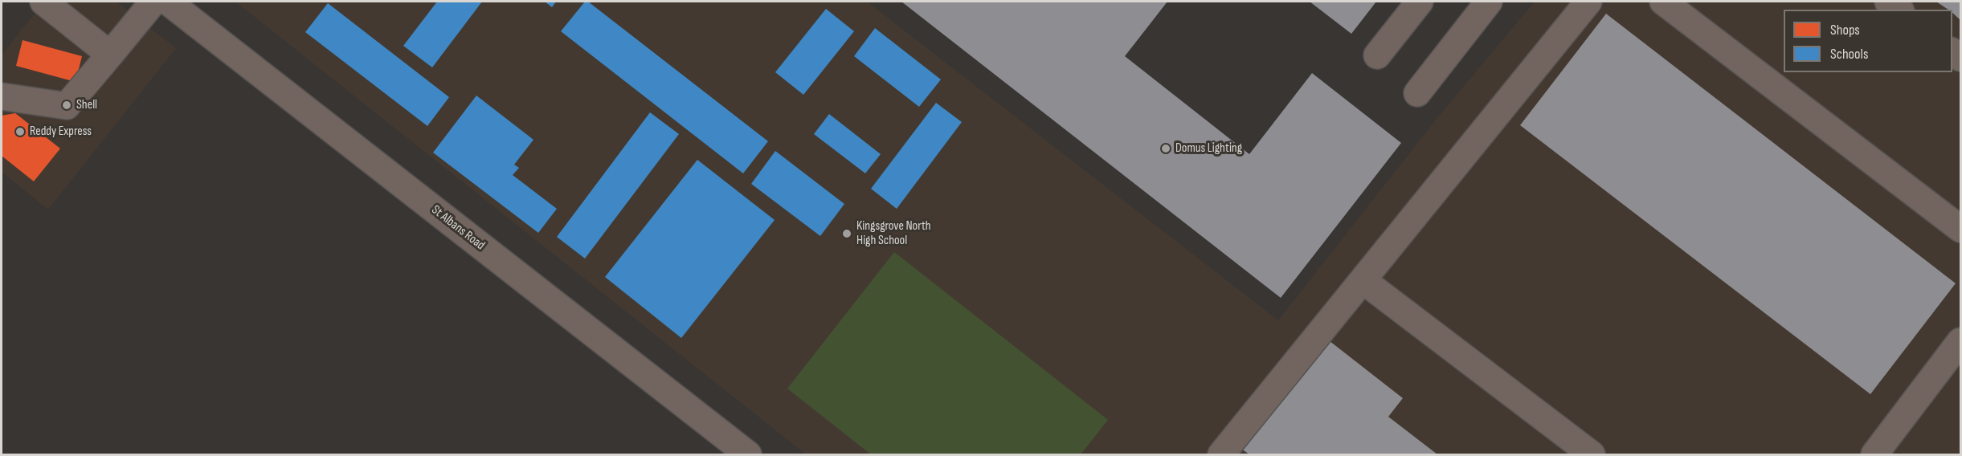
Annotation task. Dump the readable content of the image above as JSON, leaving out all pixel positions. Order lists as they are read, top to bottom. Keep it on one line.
{"streets":{"street":["St Albans Road"]},"places":["Shell","Reddy Express","Domus Lighting","Kingsgrove North High School"],"legend":["Shops","Schools"]}
